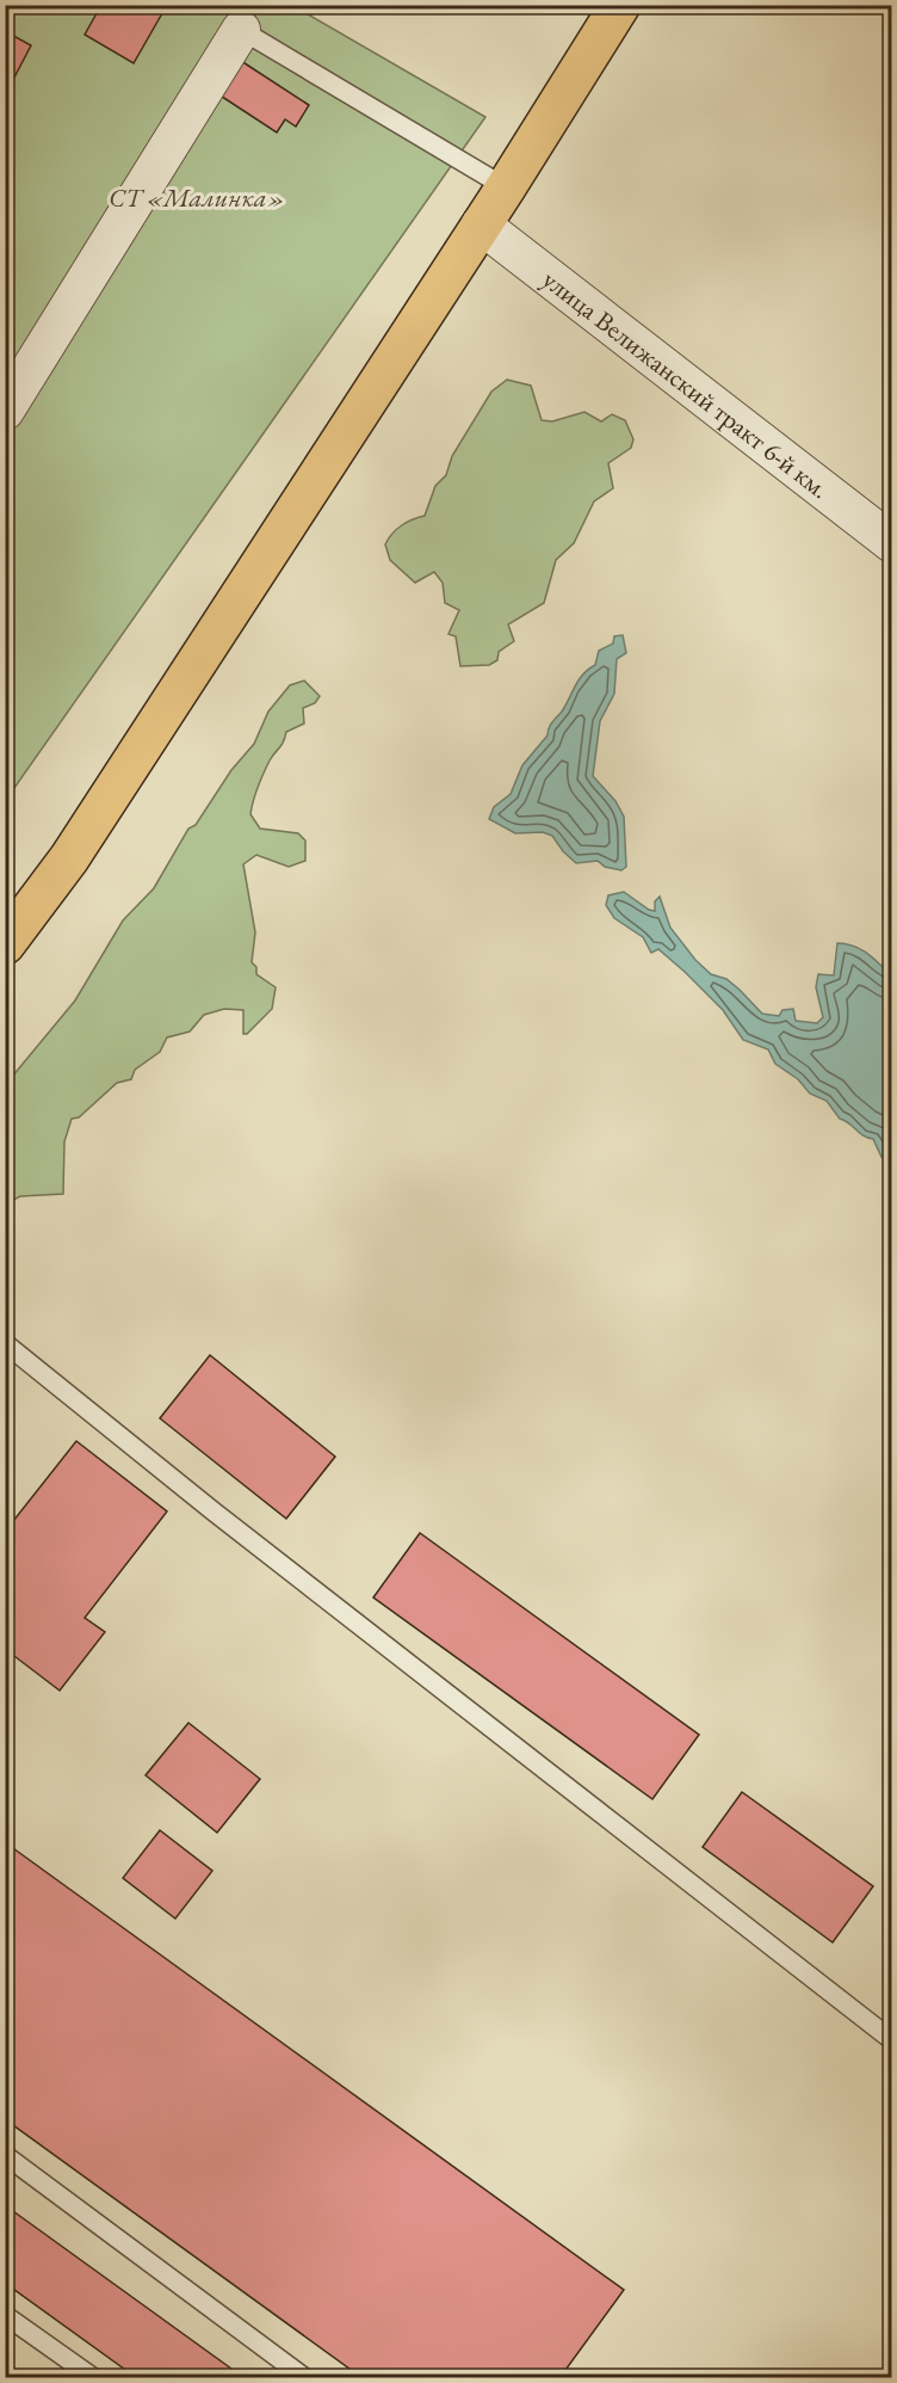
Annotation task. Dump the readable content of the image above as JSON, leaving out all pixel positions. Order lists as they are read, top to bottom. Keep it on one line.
{"streets":{"street":["улица Велижанский тракт 6-й км."]},"parks":["CТ «Малинка»"]}
